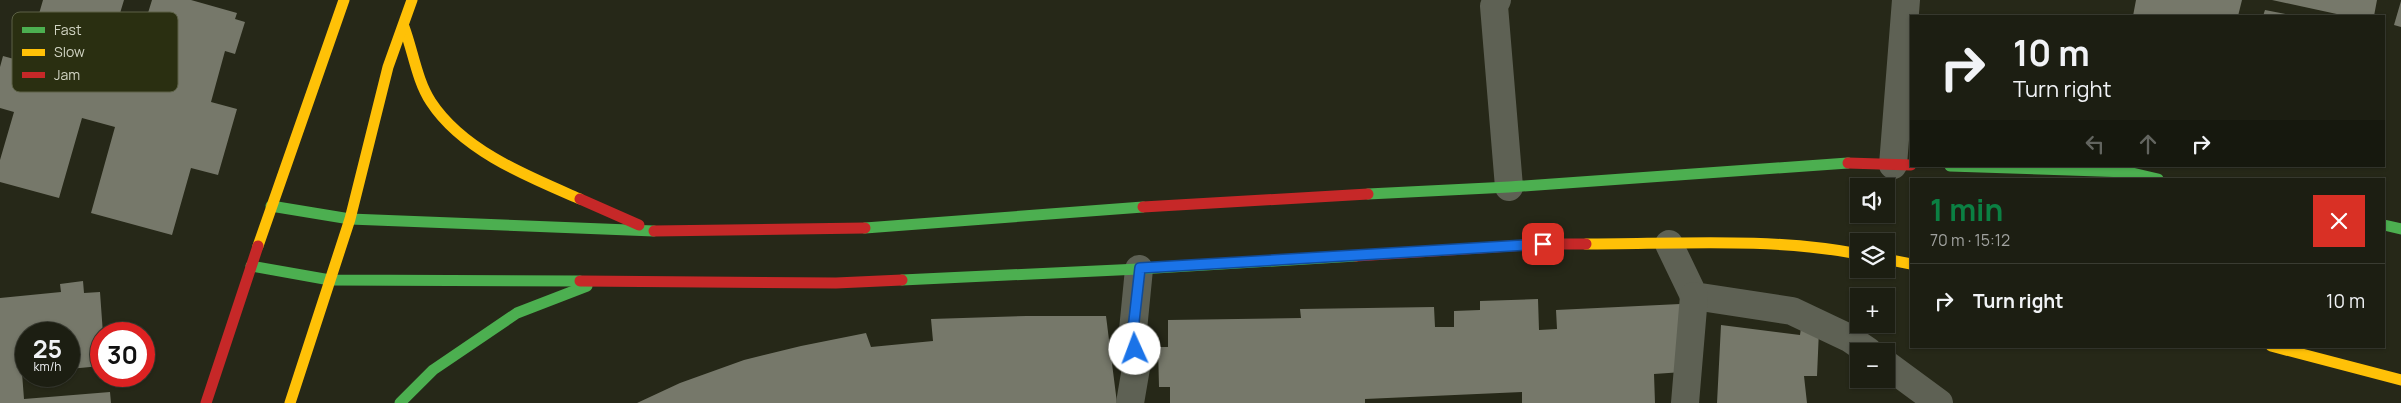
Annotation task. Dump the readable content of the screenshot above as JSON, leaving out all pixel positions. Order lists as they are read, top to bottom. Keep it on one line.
{"legend":["Fast","Slow","Jam"],"page":{"turn":["10 m","Turn right"],"map_buttons":["+","−"],"heading":["1 min","70 m · 15:12"],"list":[{"name":"Turn right","value":"10 m"}],"speed":"25 km/h","limit":"30"}}
